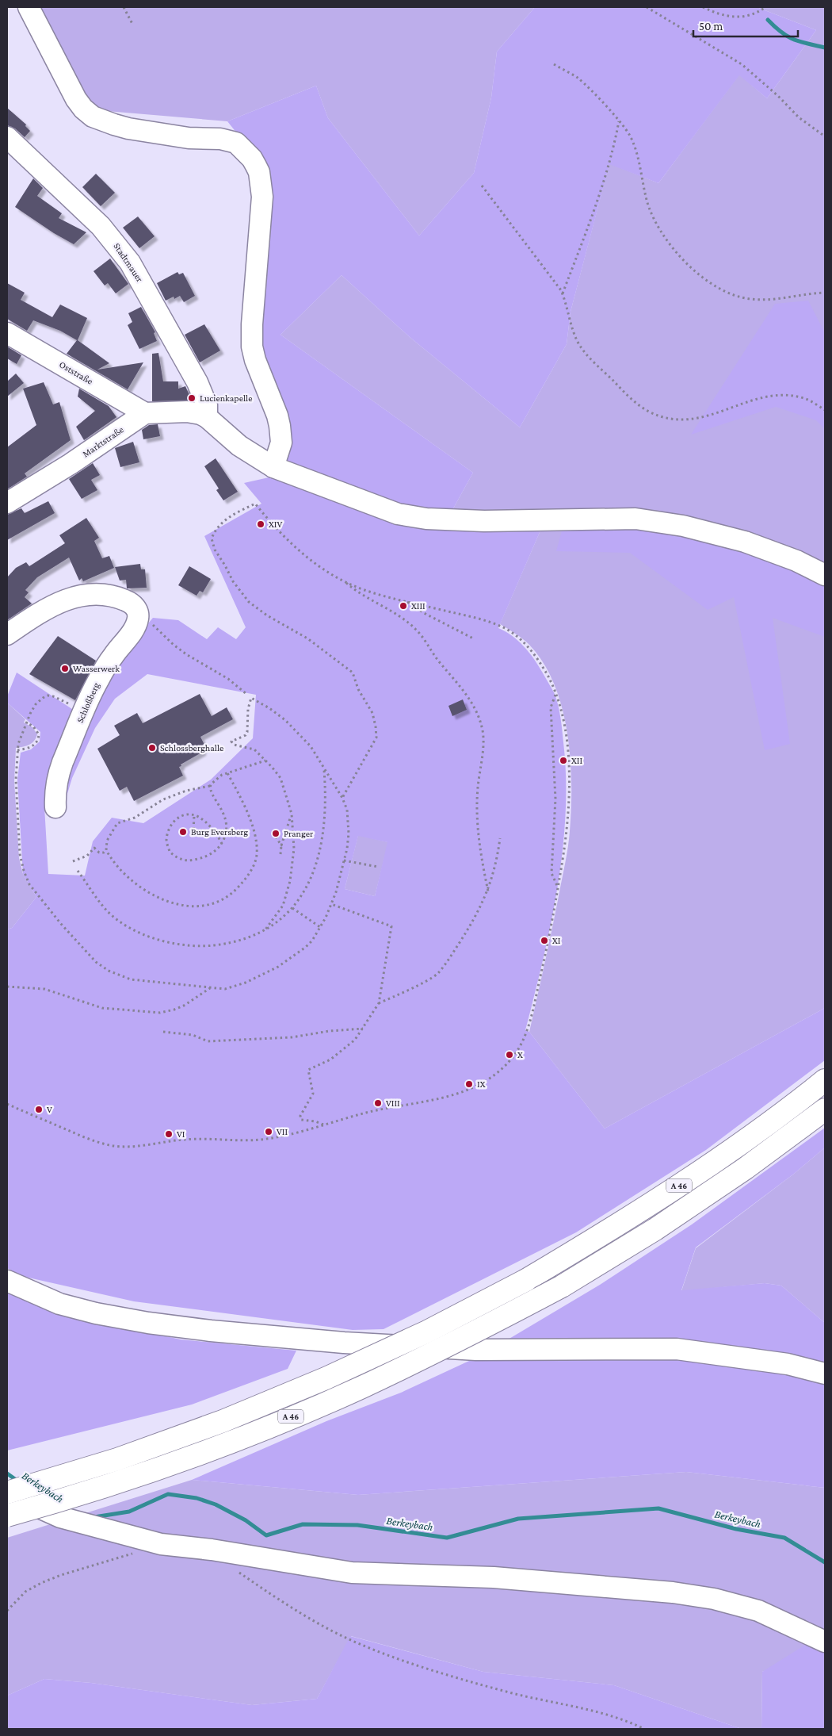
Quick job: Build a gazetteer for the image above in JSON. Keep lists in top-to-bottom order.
{
  "streets": {
    "highway": ["A 46"],
    "street": [
      "Stadtmauer",
      "Oststraße",
      "Marktstraße",
      "Schloßberg"
    ]
  },
  "crossings": [
    ["Oststraße", "Marktstraße"]
  ],
  "water": ["Berkeybach"],
  "places": [
    "Lucienkapelle",
    "XIV",
    "XIII",
    "Wasserwerk",
    "Schlossberghalle",
    "XII",
    "Burg Eversberg",
    "Pranger",
    "XI",
    "X",
    "IX",
    "VIII",
    "V",
    "VII",
    "VI"
  ],
  "scale_bar": "50 m"
}
